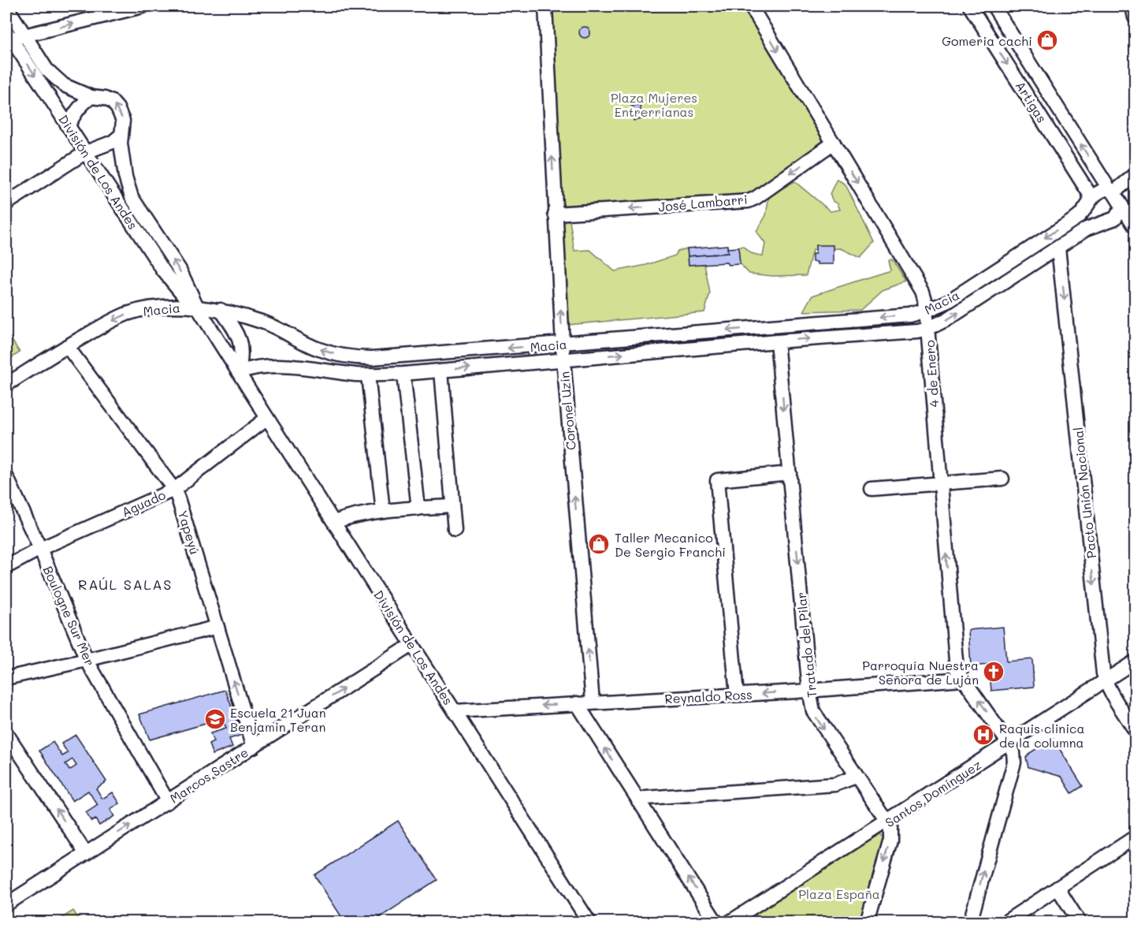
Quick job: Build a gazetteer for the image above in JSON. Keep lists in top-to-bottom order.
{
  "streets": {
    "street": [
      "Artigas",
      "División de Los Andes",
      "José Lambarri",
      "Macia",
      "4 de Enero",
      "Coronel Uzín",
      "Pacto Unión Nacional",
      "Aguado",
      "Yapeyú",
      "Boulogne Sur Mer",
      "Tratado del Pilar",
      "Reynaldo Ross",
      "Marcos Sastre",
      "Santos Domínguez"
    ]
  },
  "crossings": [
    ["Artigas", "Macia"],
    ["División de Los Andes", "Macia"],
    ["División de Los Andes", "Aguado"],
    ["División de Los Andes", "Reynaldo Ross"],
    ["División de Los Andes", "Marcos Sastre"],
    ["José Lambarri", "4 de Enero"],
    ["José Lambarri", "Coronel Uzín"],
    ["Macia", "4 de Enero"],
    ["Macia", "Coronel Uzín"],
    ["Macia", "Pacto Unión Nacional"],
    ["Macia", "Yapeyú"],
    ["Macia", "Tratado del Pilar"],
    ["4 de Enero", "Reynaldo Ross"],
    ["4 de Enero", "Santos Domínguez"],
    ["Coronel Uzín", "Reynaldo Ross"],
    ["Pacto Unión Nacional", "Santos Domínguez"],
    ["Aguado", "Yapeyú"],
    ["Aguado", "Boulogne Sur Mer"],
    ["Yapeyú", "Marcos Sastre"],
    ["Boulogne Sur Mer", "Marcos Sastre"],
    ["Tratado del Pilar", "Reynaldo Ross"],
    ["Tratado del Pilar", "Santos Domínguez"]
  ],
  "one_way": [
    "José Lambarri",
    "Coronel Uzín",
    "Pacto Unión Nacional",
    "Tratado del Pilar",
    "Marcos Sastre"
  ],
  "districts": ["RAÚL SALAS"],
  "parks": ["Plaza Mujeres Entrerrianas", "Plaza España"],
  "places": {
    "shop": ["Gomeria cachi", "Taller Mecanico De Sergio Franchi"],
    "church": ["Parroquía Nuestra Señora de Luján"],
    "school or university": ["Escuela 21 Juan Benjamin Teran"],
    "hospital": ["Raquis clinica de la columna"]
  }
}
